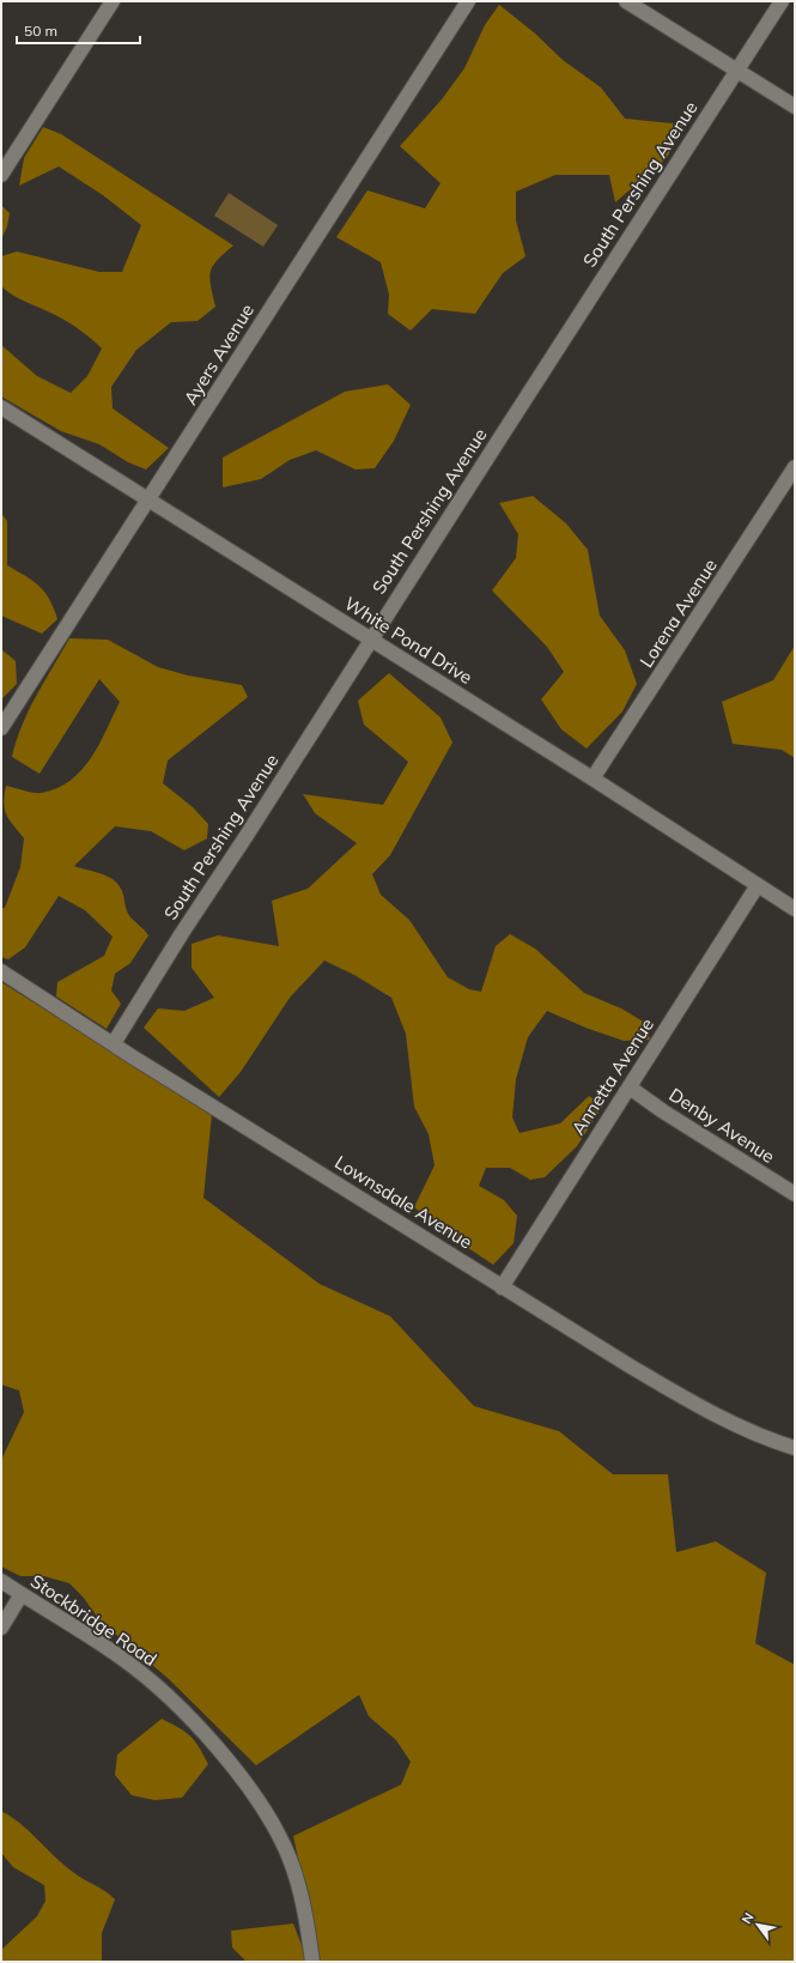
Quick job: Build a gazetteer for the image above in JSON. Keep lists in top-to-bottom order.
{
  "streets": {
    "street": [
      "South Pershing Avenue",
      "Ayers Avenue",
      "Lorena Avenue",
      "White Pond Drive",
      "Annetta Avenue",
      "Denby Avenue",
      "Lownsdale Avenue",
      "Stockbridge Road"
    ]
  },
  "crossings": [
    ["South Pershing Avenue", "White Pond Drive"],
    ["South Pershing Avenue", "Lownsdale Avenue"],
    ["Ayers Avenue", "White Pond Drive"],
    ["Lorena Avenue", "White Pond Drive"],
    ["White Pond Drive", "Annetta Avenue"],
    ["Annetta Avenue", "Denby Avenue"],
    ["Annetta Avenue", "Lownsdale Avenue"]
  ],
  "scale_bar": "50 m",
  "north": "top left"
}
